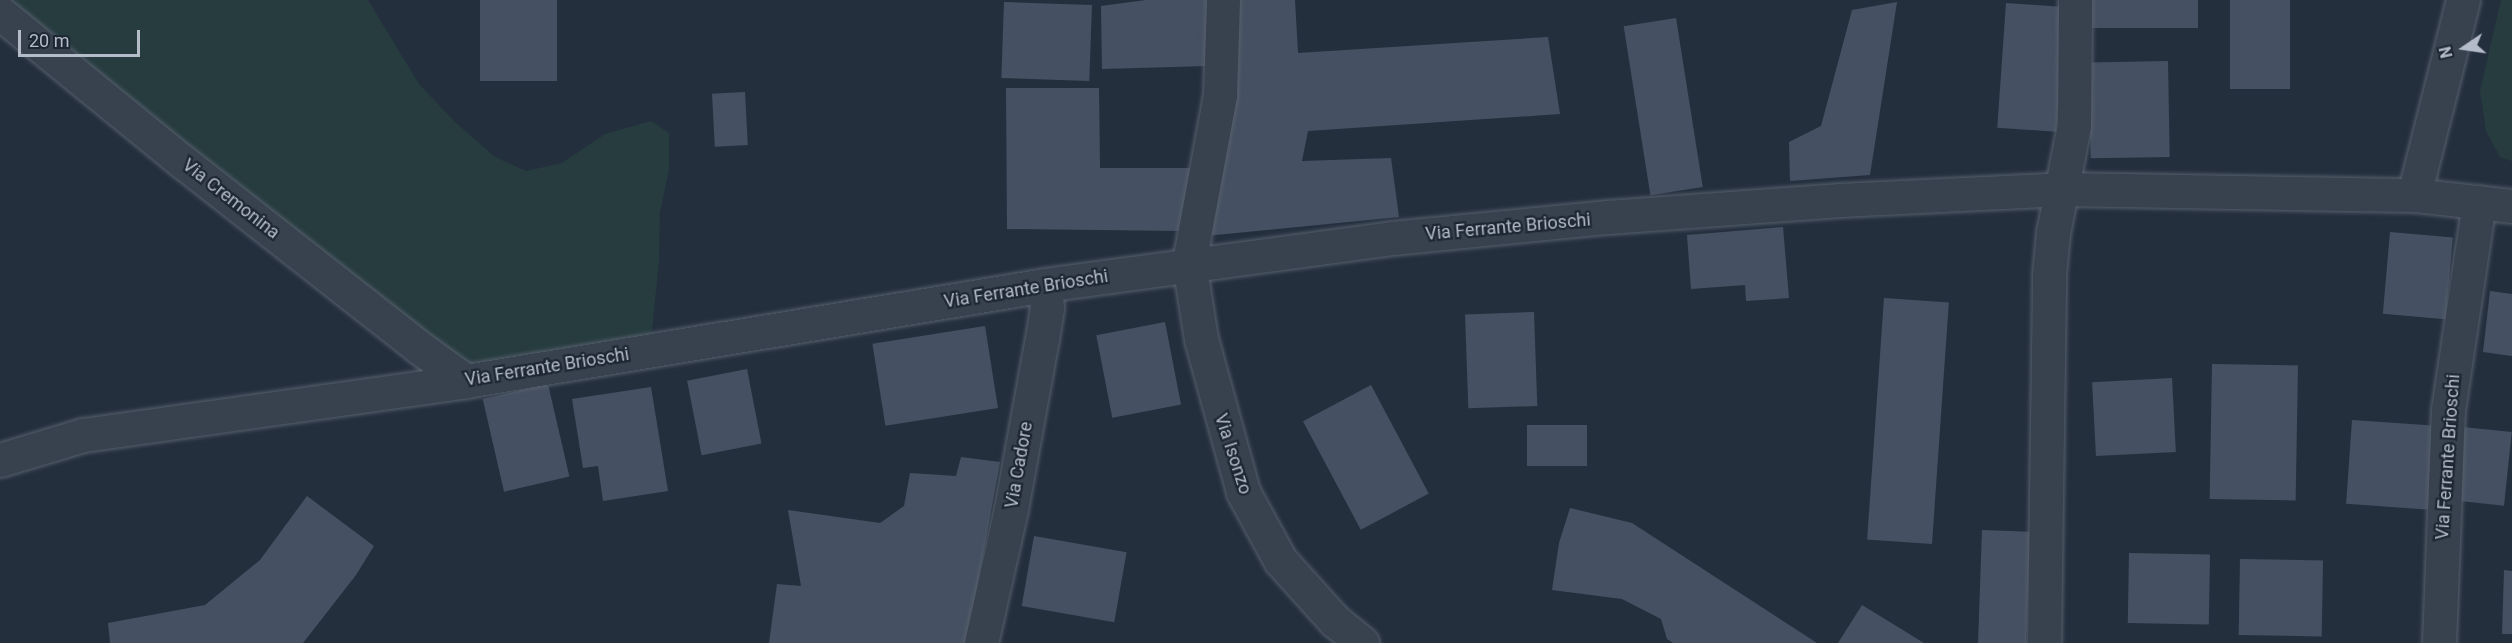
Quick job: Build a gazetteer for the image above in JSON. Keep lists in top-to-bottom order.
{
  "streets": {
    "street": [
      "Via Cremonina",
      "Via Ferrante Brioschi",
      "Via Isonzo",
      "Via Cadore"
    ]
  },
  "crossings": [
    ["Via Cremonina", "Via Ferrante Brioschi"],
    ["Via Ferrante Brioschi", "Via Isonzo"],
    ["Via Ferrante Brioschi", "Via Cadore"]
  ],
  "scale_bar": "20 m",
  "north": "left"
}
